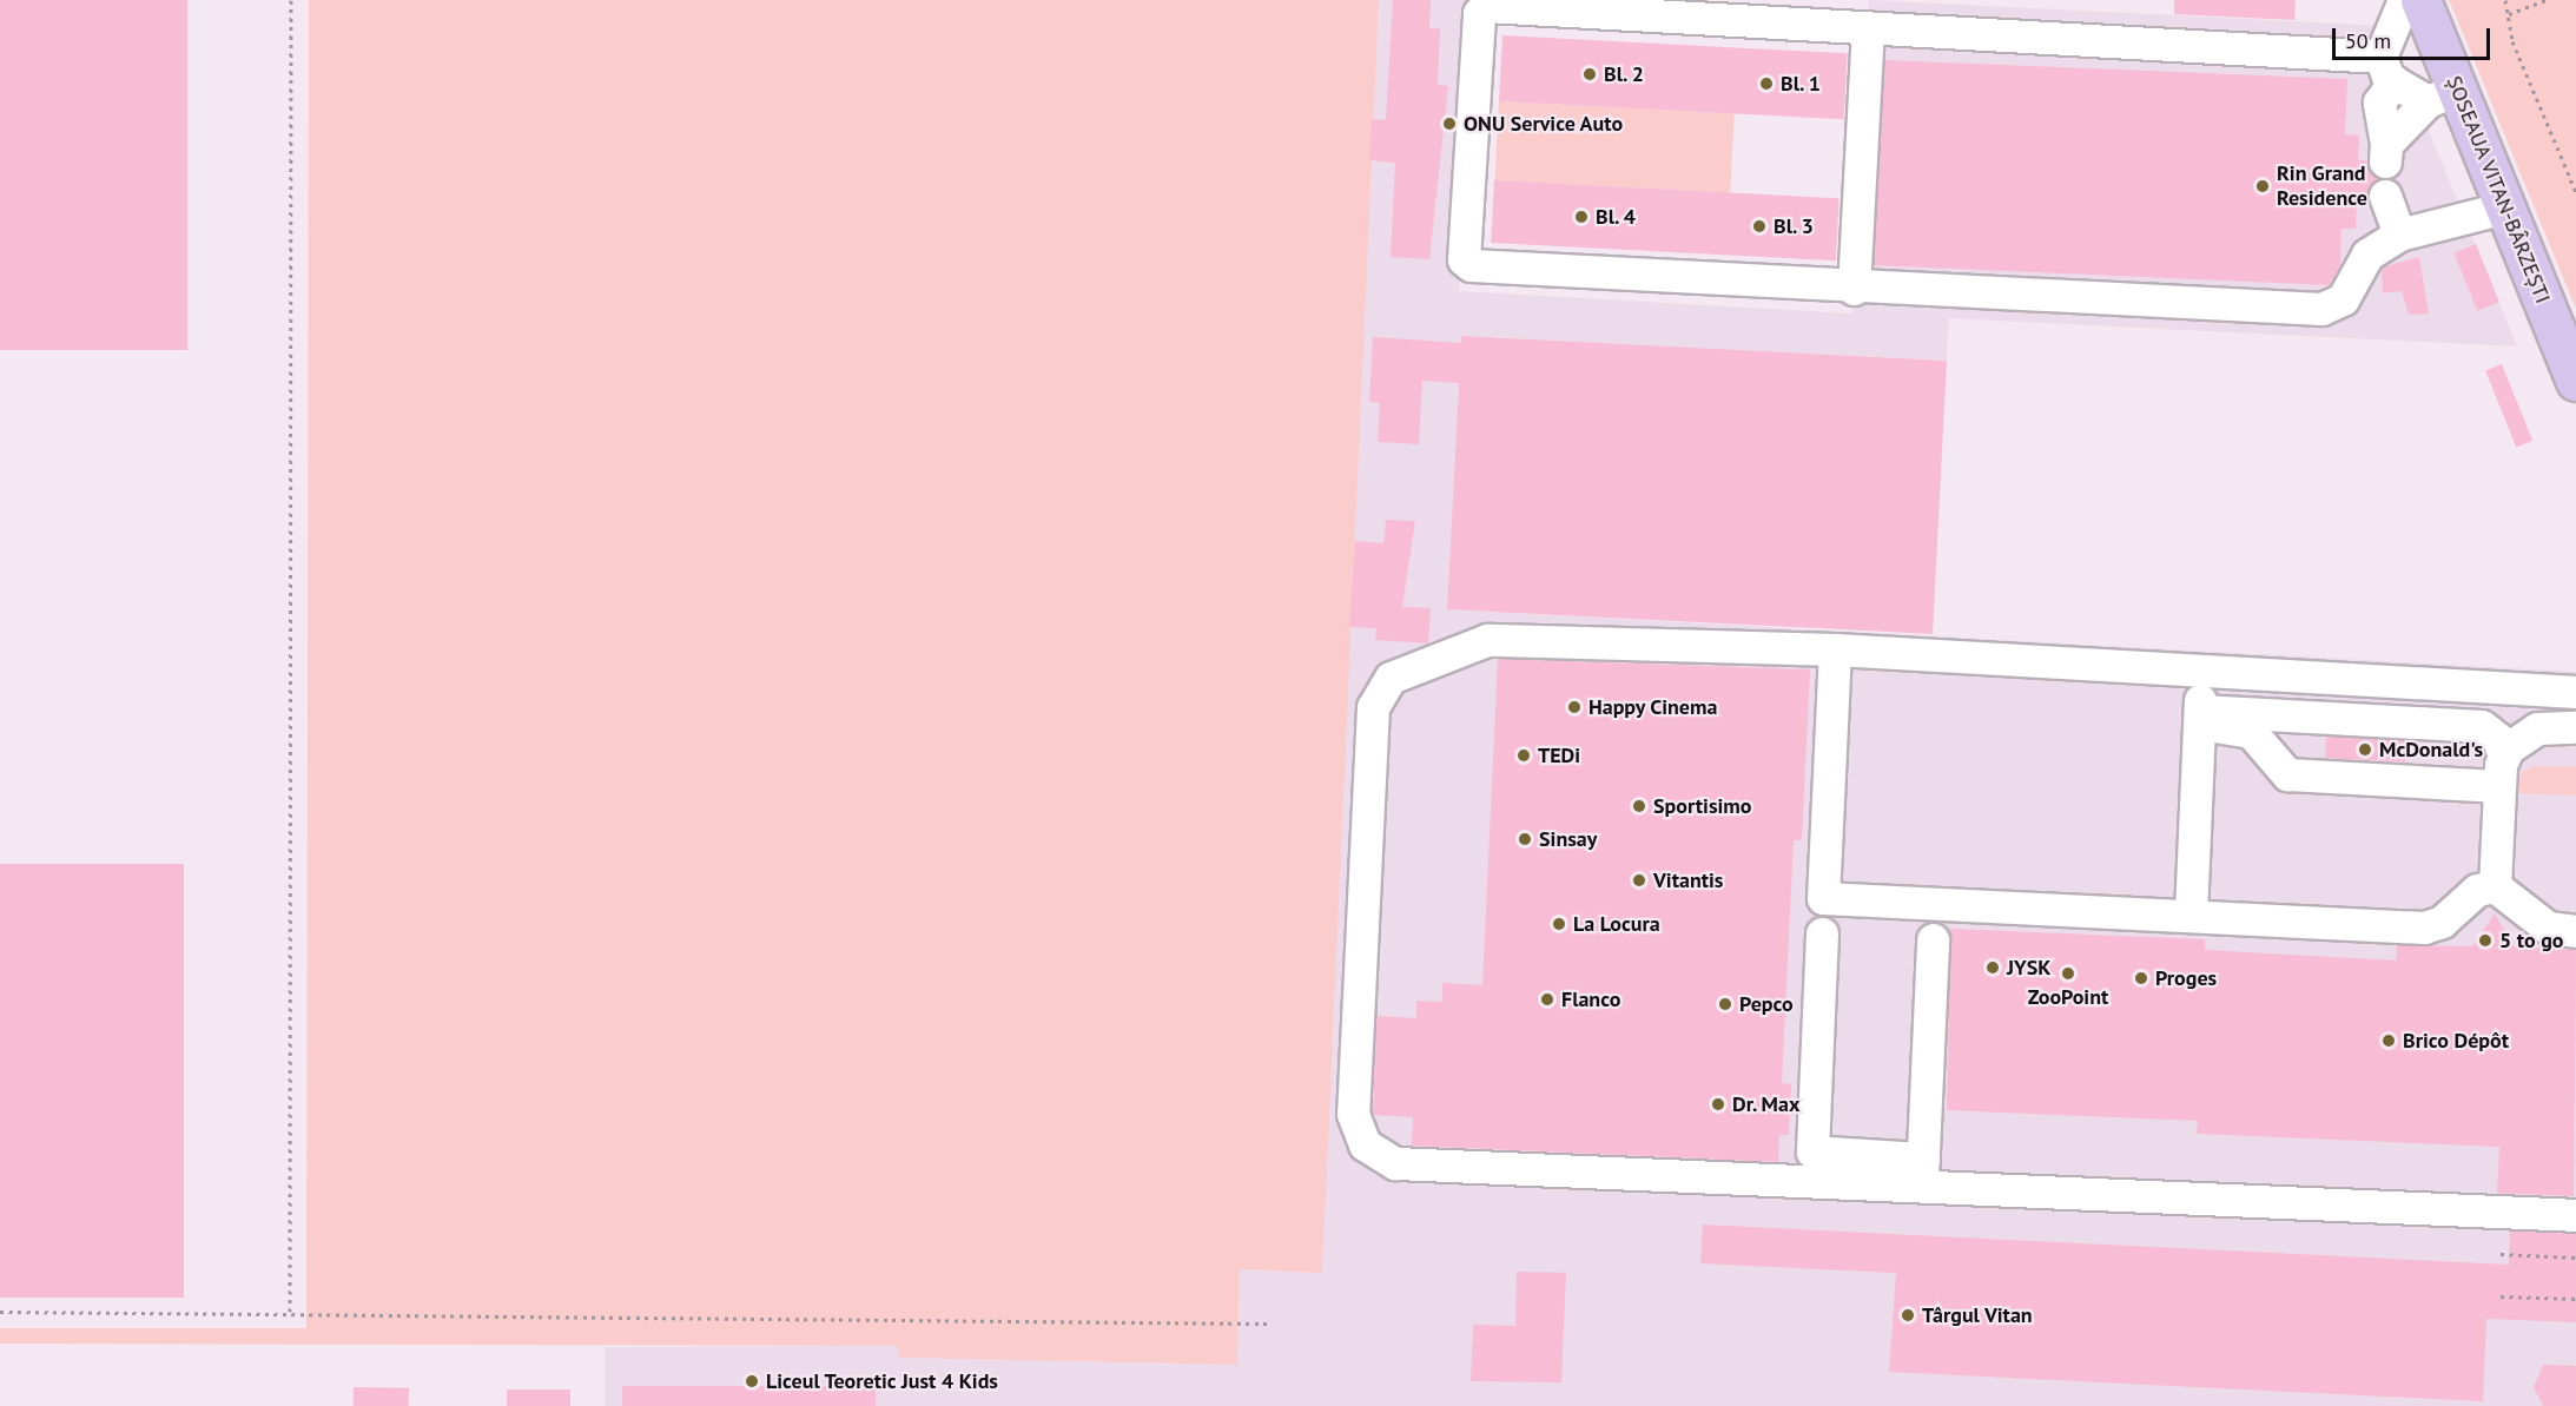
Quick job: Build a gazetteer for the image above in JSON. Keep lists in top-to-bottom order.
{
  "streets": {
    "main road": ["ȘOSEAUA VITAN-BÂRZEȘTI"]
  },
  "places": [
    "Bl. 2",
    "Bl. 1",
    "ONU Service Auto",
    "Rin Grand Residence",
    "Bl. 4",
    "Bl. 3",
    "Happy Cinema",
    "McDonald's",
    "TEDi",
    "Sportisimo",
    "Sinsay",
    "Vitantis",
    "La Locura",
    "5 to go",
    "JYSK",
    "ZooPoint",
    "Proges",
    "Flanco",
    "Pepco",
    "Brico Dépôt",
    "Dr. Max",
    "Târgul Vitan",
    "Liceul Teoretic Just 4 Kids"
  ],
  "scale_bar": "50 m"
}
